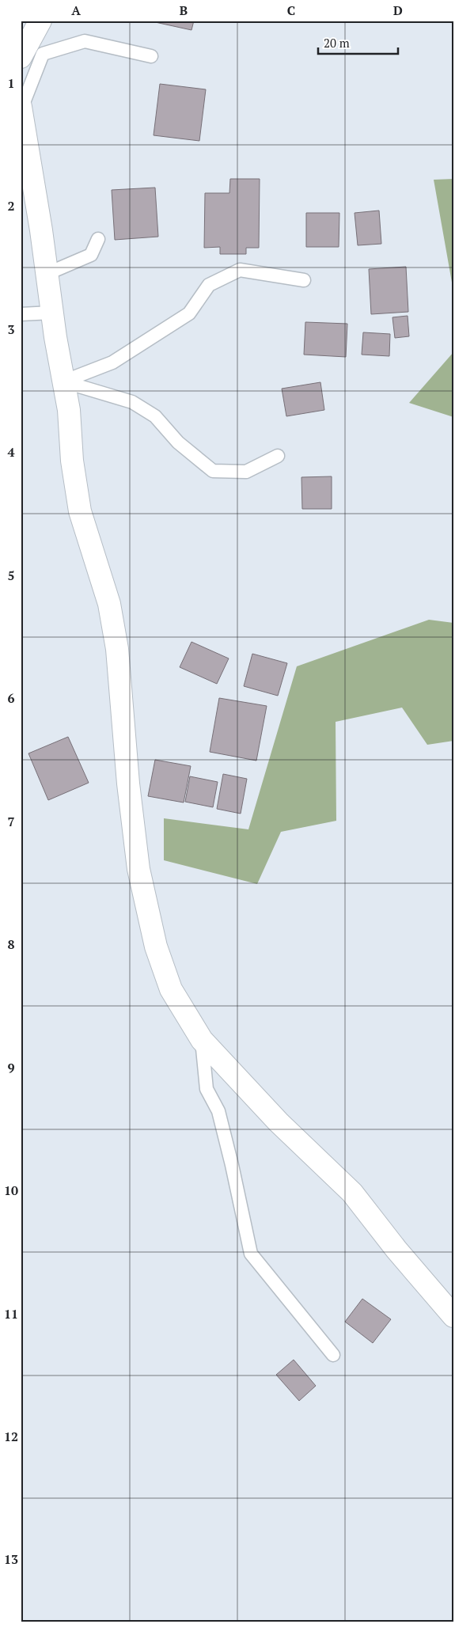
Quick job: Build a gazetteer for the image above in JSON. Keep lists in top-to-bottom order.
{
  "scale_bar": "20 m",
  "grid": {
    "columns": [
      "A",
      "B",
      "C",
      "D"
    ],
    "rows": [
      "1",
      "2",
      "3",
      "4",
      "5",
      "6",
      "7",
      "8",
      "9",
      "10",
      "11",
      "12",
      "13"
    ]
  }
}
